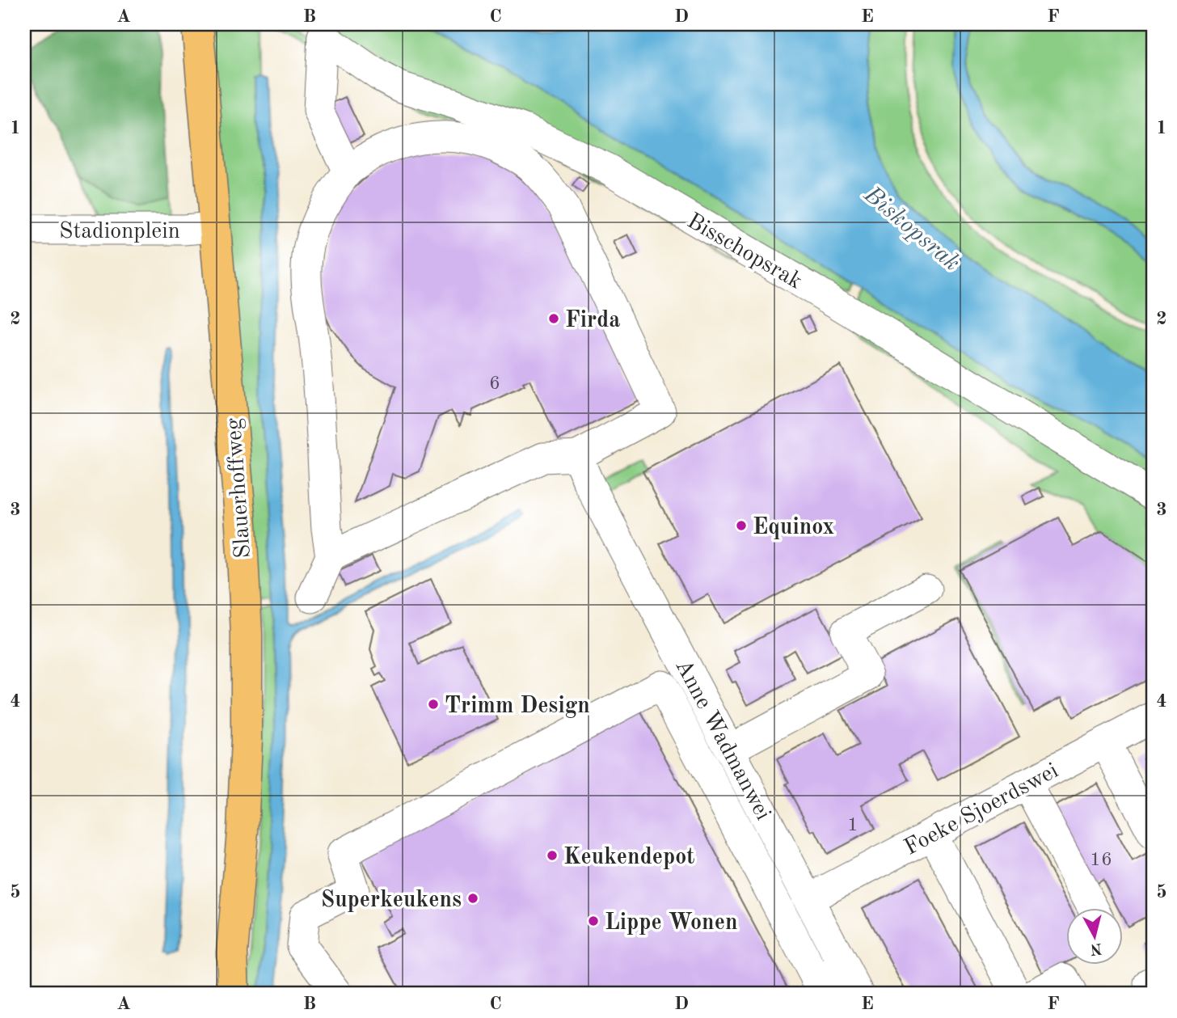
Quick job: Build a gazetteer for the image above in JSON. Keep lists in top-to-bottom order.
{
  "streets": {
    "main road": ["Slauerhoffweg"],
    "street": [
      "Stadionplein",
      "Bisschopsrak",
      "Anne Wadmanwei",
      "Foeke Sjoerdswei"
    ]
  },
  "crossings": [
    ["Stadionplein", "Slauerhoffweg"],
    ["Anne Wadmanwei", "Foeke Sjoerdswei"]
  ],
  "water": ["Biskopsrak"],
  "places": [
    "Firda",
    "Equinox",
    "Trimm Design",
    "Keukendepot",
    "Superkeukens",
    "Lippe Wonen"
  ],
  "house_numbers": ["6", "1", "16"],
  "north": "bottom",
  "grid": {
    "columns": [
      "A",
      "B",
      "C",
      "D",
      "E",
      "F"
    ],
    "rows": [
      "1",
      "2",
      "3",
      "4",
      "5"
    ]
  }
}
